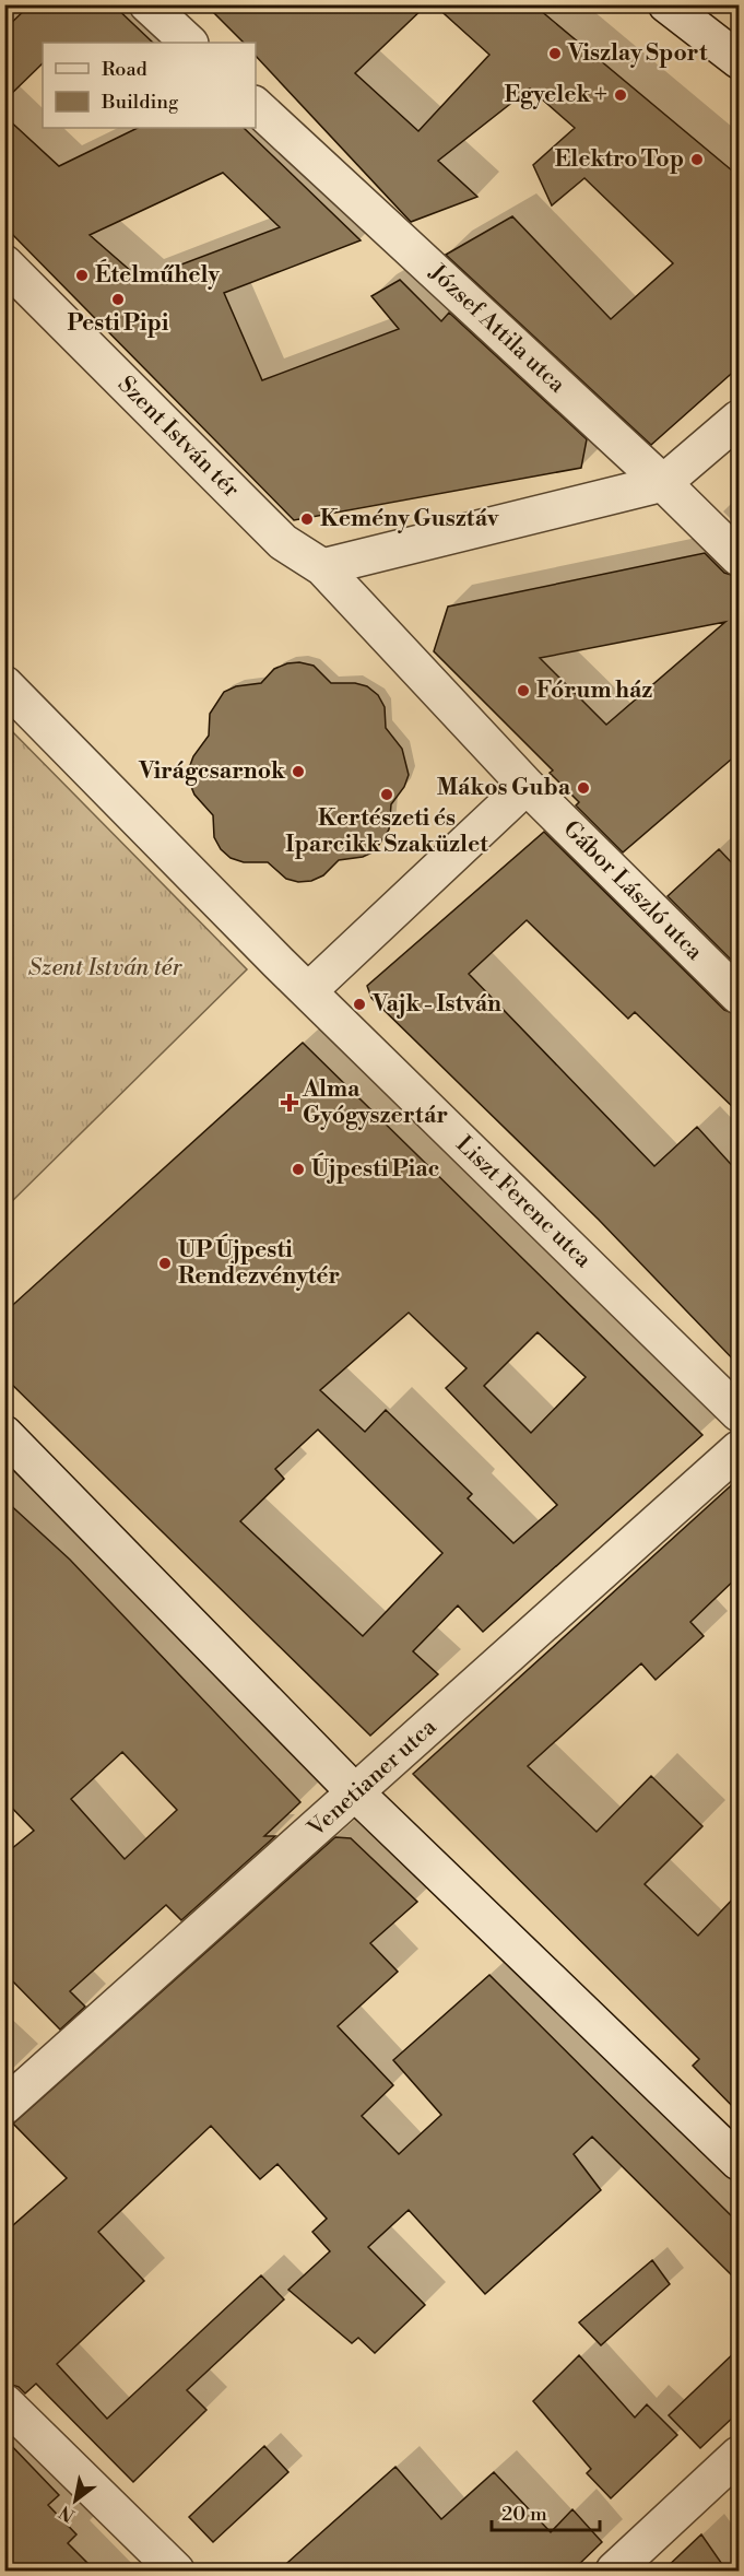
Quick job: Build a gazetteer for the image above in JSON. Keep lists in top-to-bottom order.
{
  "streets": {
    "street": [
      "József Attila utca",
      "Szent István tér",
      "Gábor László utca",
      "Liszt Ferenc utca",
      "Venetianer utca"
    ]
  },
  "crossings": [
    ["Szent István tér", "Gábor László utca"]
  ],
  "parks": ["Szent István tér"],
  "places": {
    "other": [
      "Viszlay Sport",
      "Egyelek +",
      "Elektro Top",
      "Ételműhely",
      "Pesti Pipi",
      "Kemény Gusztáv",
      "Fórum ház",
      "Virágcsarnok",
      "Mákos Guba",
      "Kertészeti és Iparcikk Szaküzlet",
      "Vajk - István",
      "Újpesti Piac",
      "UP Újpesti Rendezvénytér"
    ],
    "health": ["Alma Gyógyszertár"]
  },
  "legend": ["Road", "Building"],
  "scale_bar": "20 m",
  "north": "bottom left"
}
